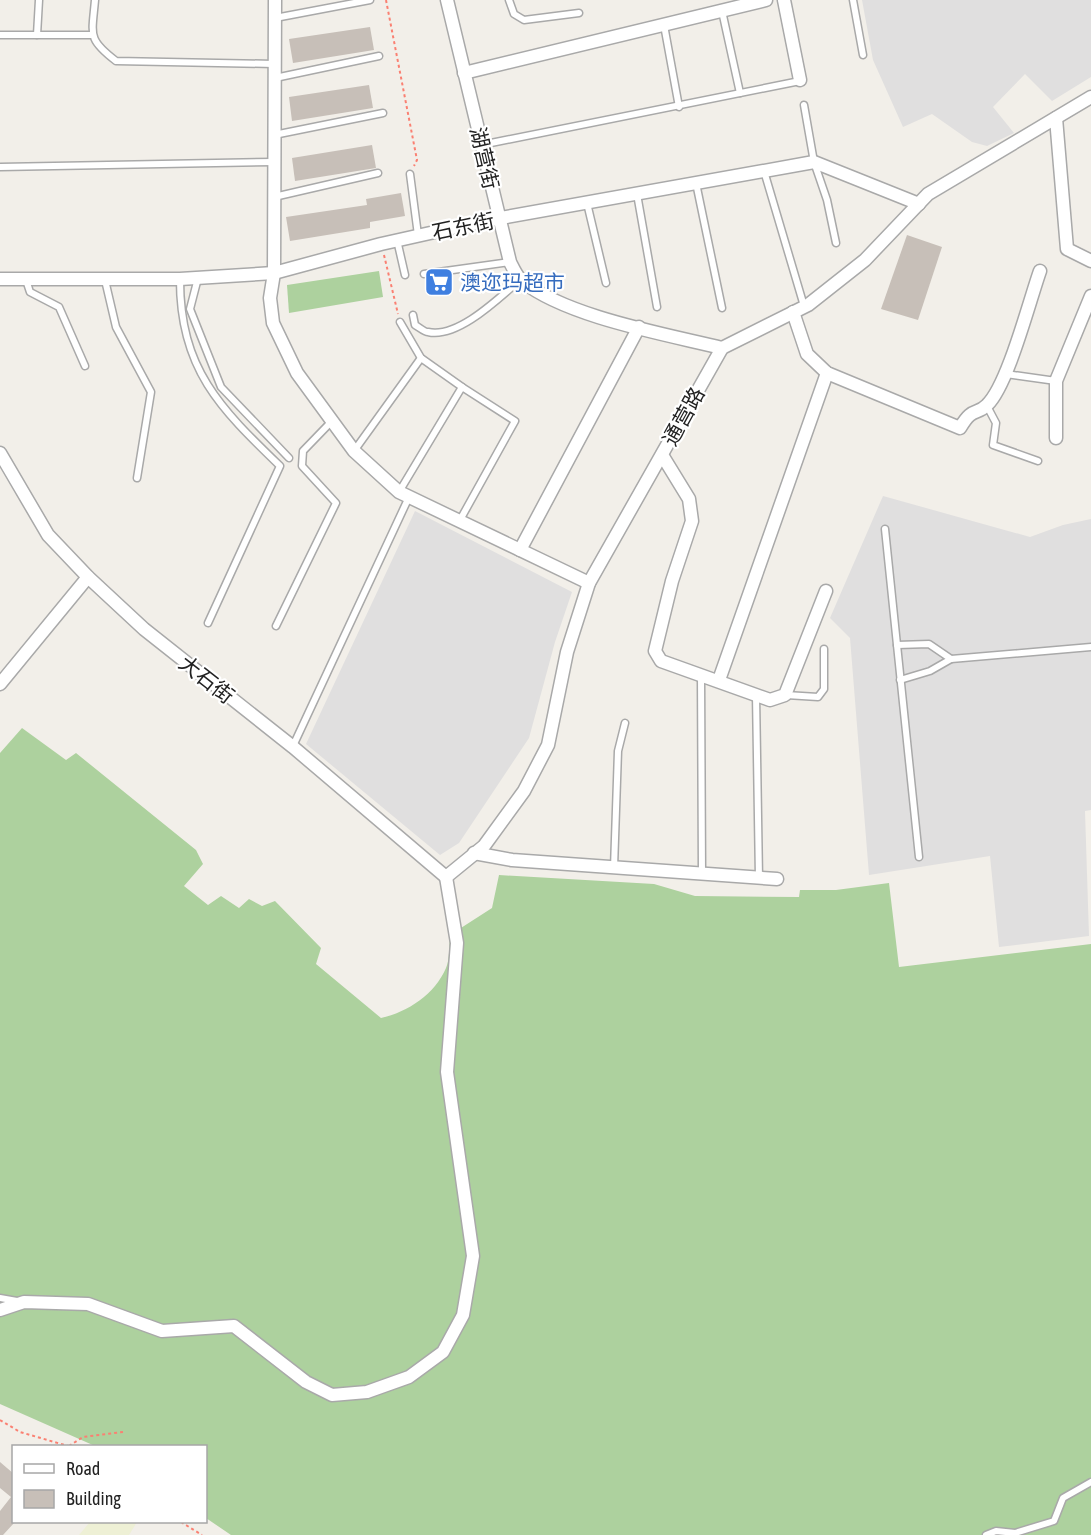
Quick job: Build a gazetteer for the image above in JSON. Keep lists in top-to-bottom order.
{
  "streets": {
    "street": [
      "湖营街",
      "石东街",
      "通营路",
      "大石街"
    ]
  },
  "crossings": [
    ["湖营街", "石东街"],
    ["通营路", "大石街"]
  ],
  "places": {
    "supermarket": ["澳迩玛超市"]
  },
  "legend": ["Road", "Building"]
}
